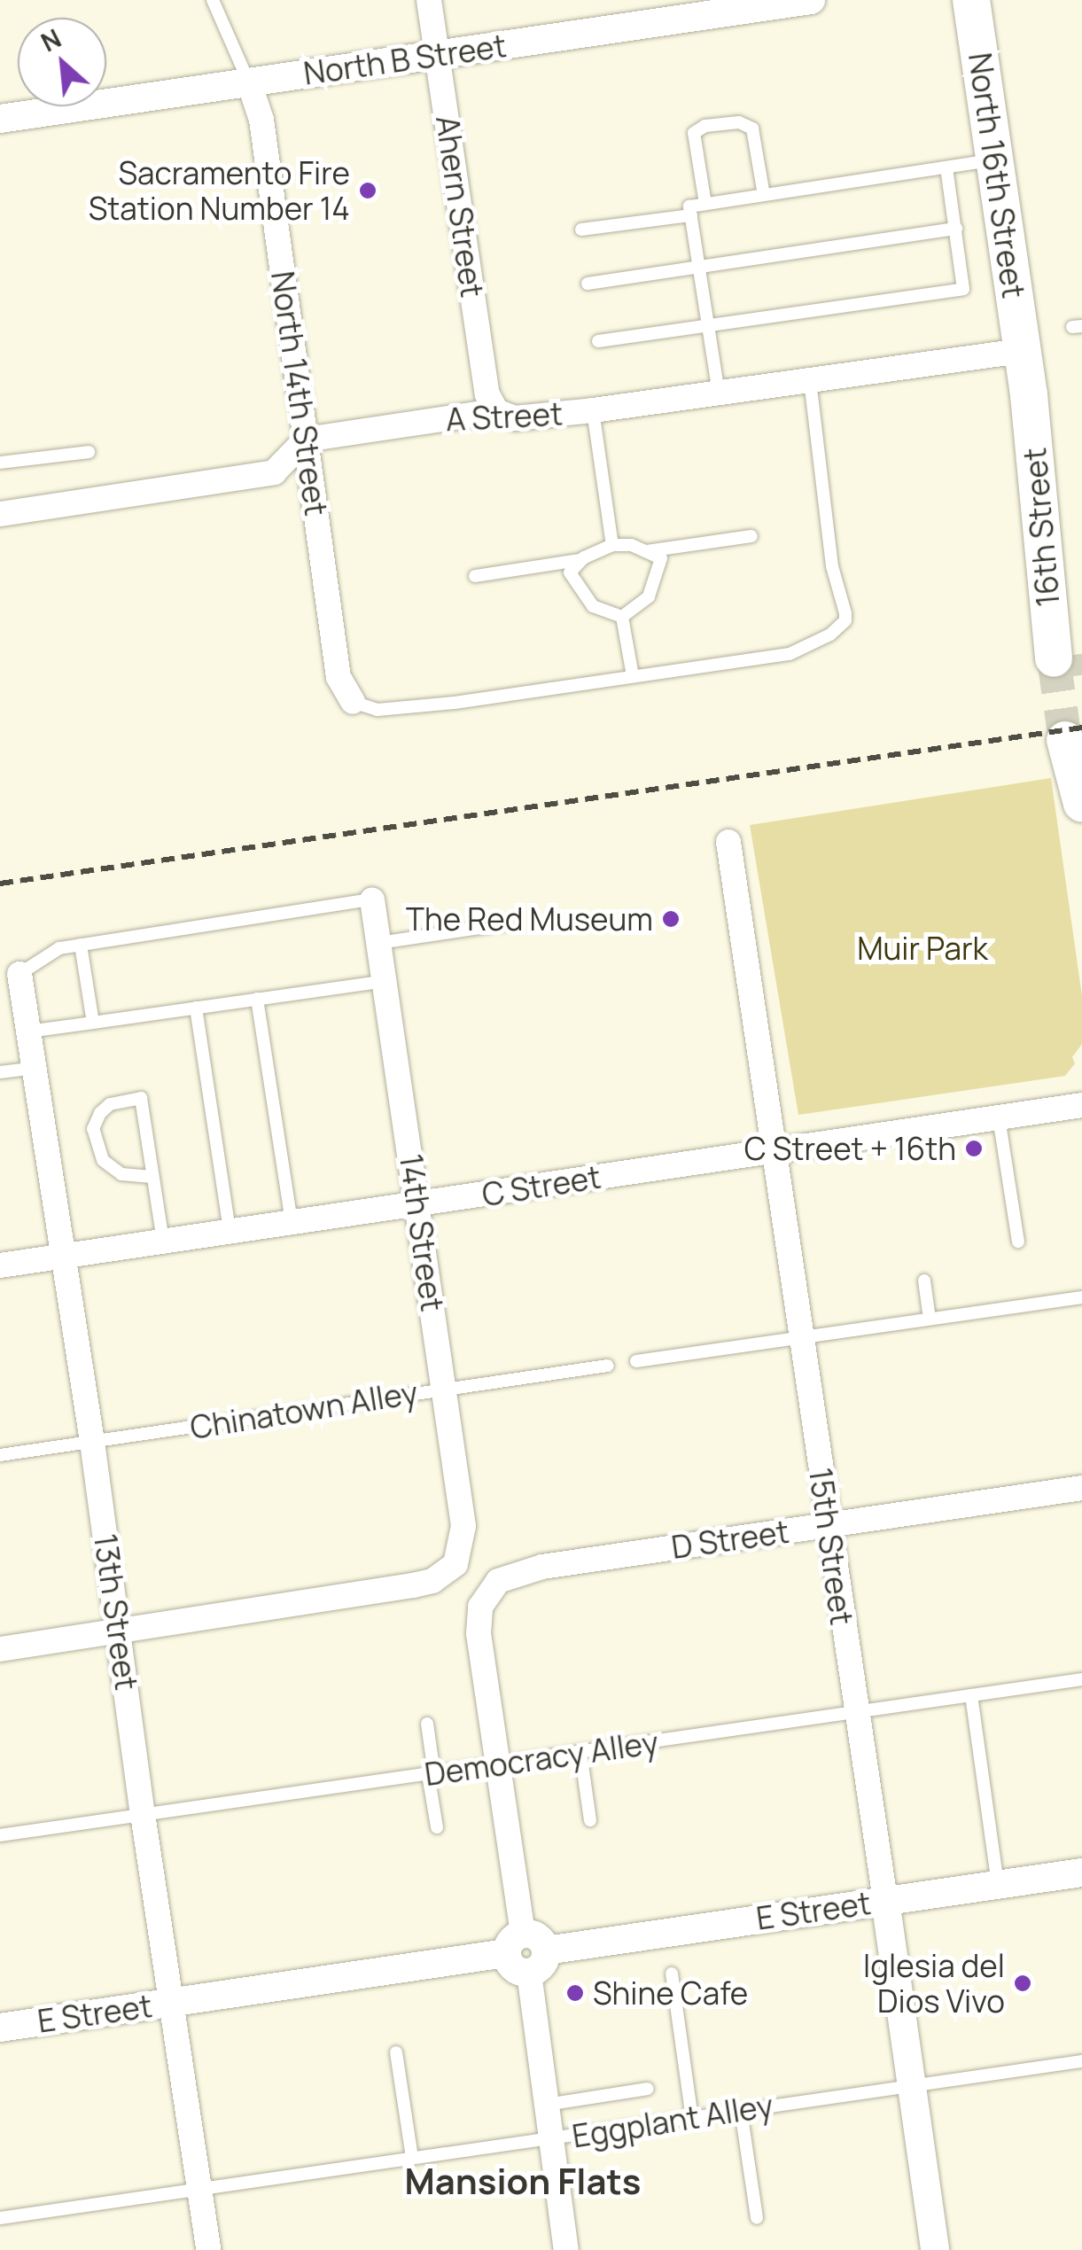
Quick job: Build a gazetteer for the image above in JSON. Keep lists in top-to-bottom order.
{
  "streets": {
    "main road": ["North 16th Street", "16th Street"],
    "street": [
      "North B Street",
      "Ahern Street",
      "North 14th Street",
      "A Street",
      "C Street",
      "14th Street",
      "D Street",
      "15th Street",
      "13th Street",
      "E Street"
    ],
    "lane": ["Chinatown Alley", "Democracy Alley", "Eggplant Alley"]
  },
  "crossings": [
    ["North B Street", "Ahern Street"],
    ["North B Street", "North 14th Street"],
    ["North 16th Street", "A Street"],
    ["North 16th Street", "16th Street"],
    ["Ahern Street", "A Street"],
    ["North 14th Street", "A Street"],
    ["A Street", "16th Street"],
    ["C Street", "14th Street"],
    ["C Street", "15th Street"],
    ["C Street", "13th Street"],
    ["14th Street", "Chinatown Alley"],
    ["14th Street", "13th Street"],
    ["Chinatown Alley", "13th Street"],
    ["D Street", "15th Street"],
    ["D Street", "Democracy Alley"],
    ["15th Street", "Democracy Alley"],
    ["15th Street", "E Street"],
    ["15th Street", "Eggplant Alley"],
    ["13th Street", "Democracy Alley"],
    ["13th Street", "E Street"],
    ["13th Street", "Eggplant Alley"]
  ],
  "districts": ["Mansion Flats"],
  "parks": ["Muir Park"],
  "places": [
    "Sacramento Fire Station Number 14",
    "The Red Museum",
    "C Street + 16th",
    "Iglesia del Dios Vivo",
    "Shine Cafe"
  ],
  "north": "top left"
}
